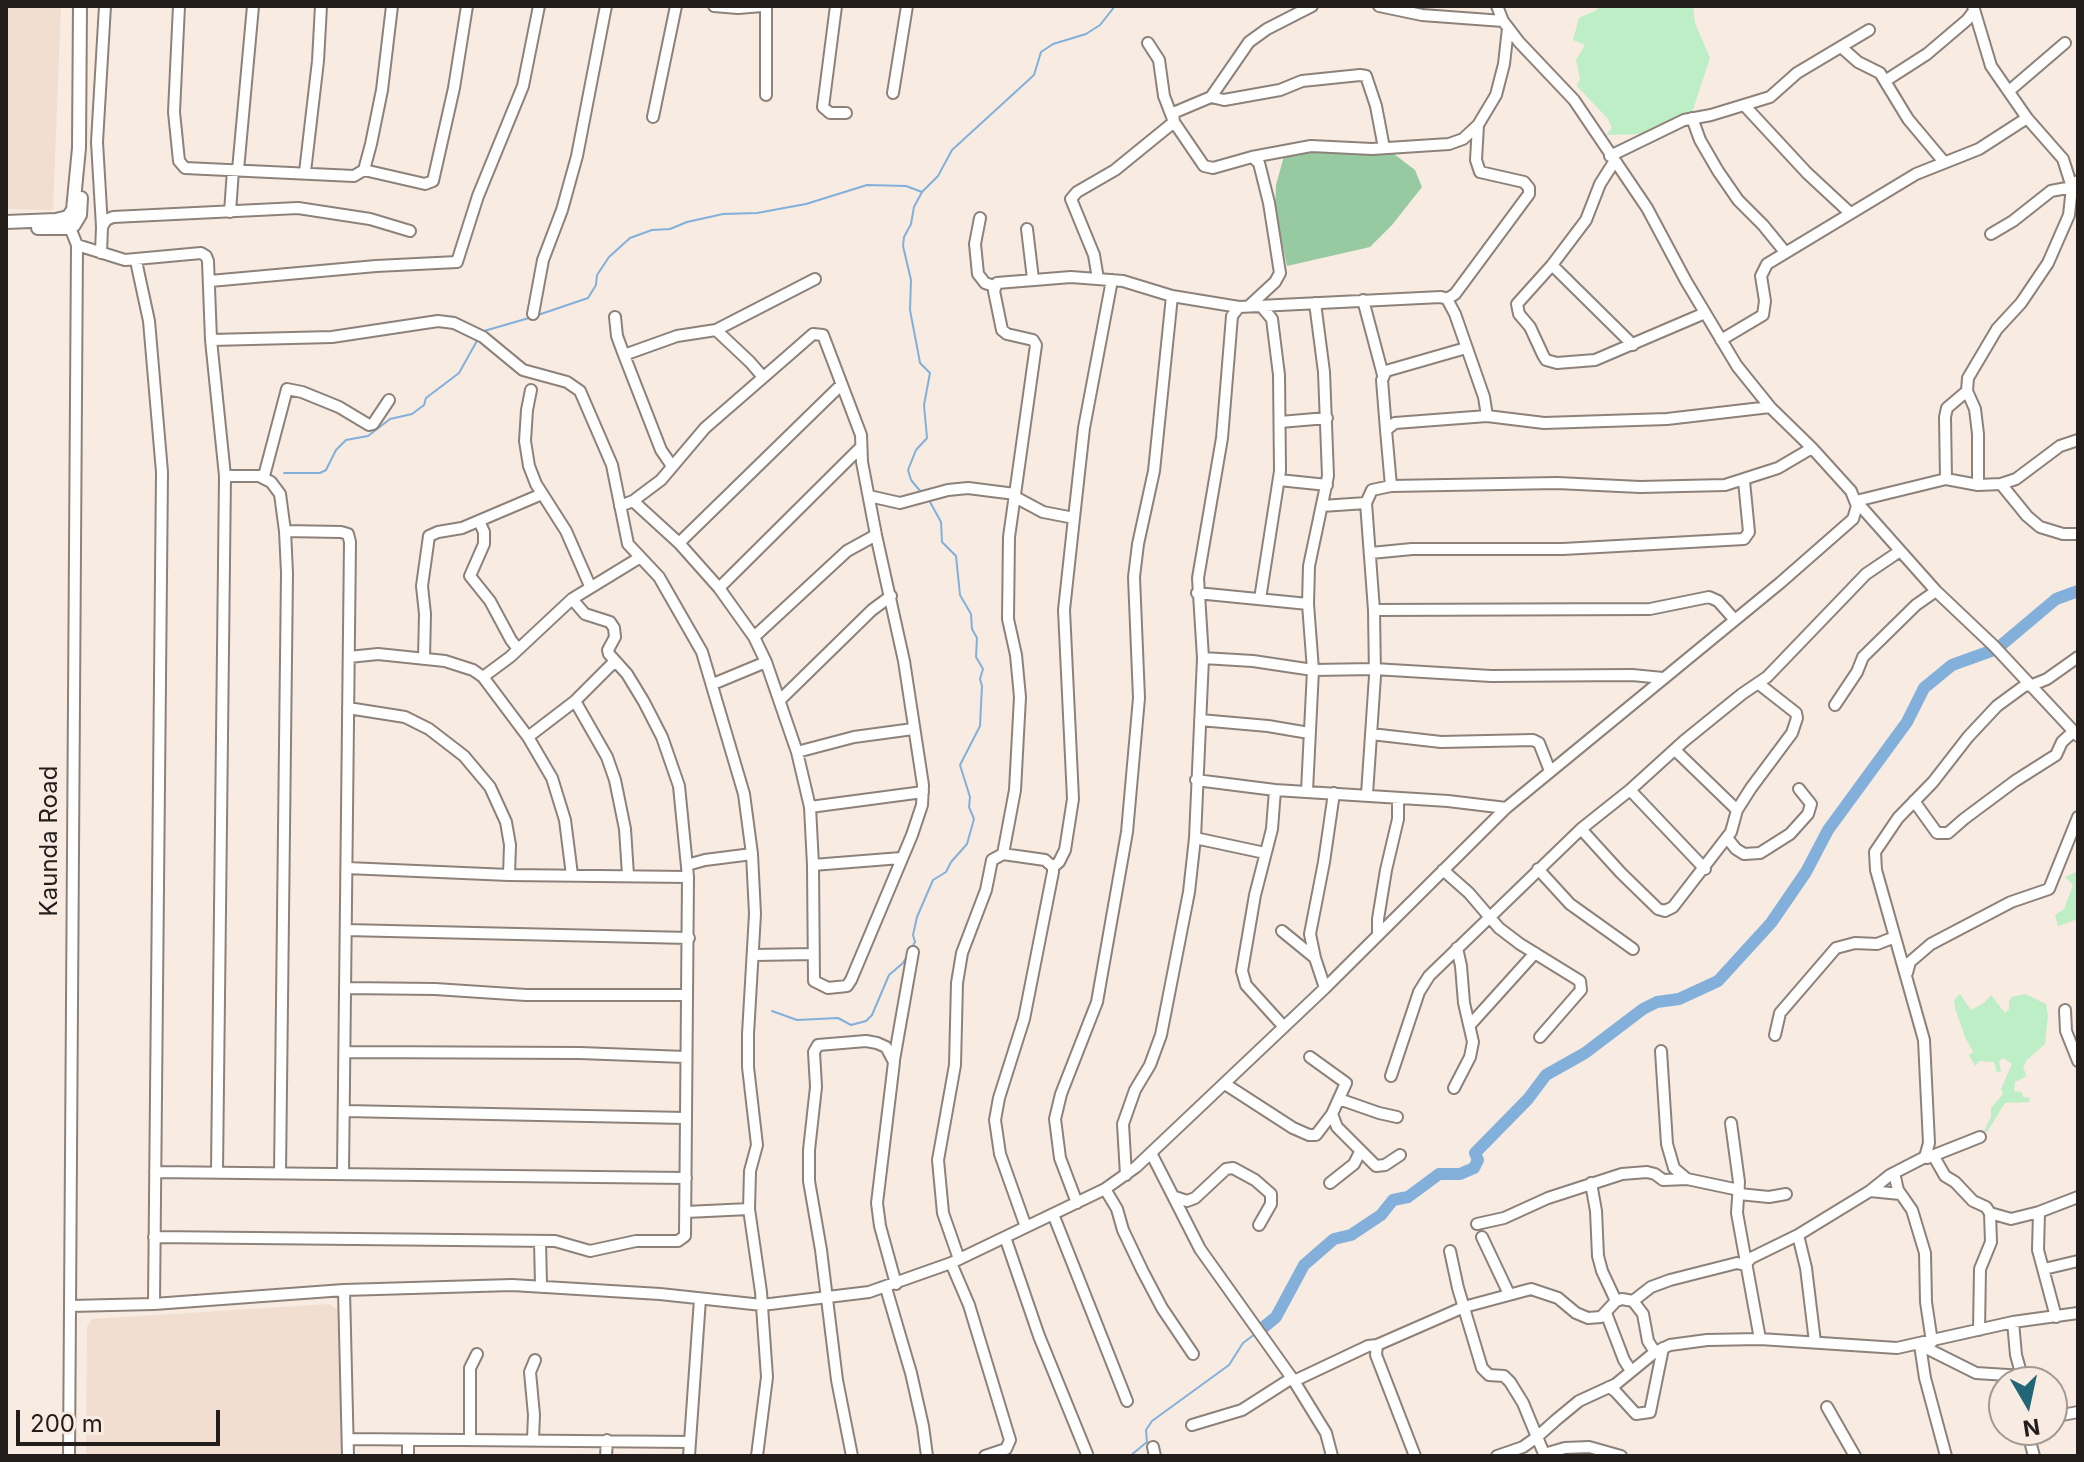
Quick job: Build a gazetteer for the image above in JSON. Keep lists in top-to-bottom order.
{
  "streets": {
    "street": ["Kaunda Road"]
  },
  "scale_bar": "200 m",
  "north": "bottom"
}
